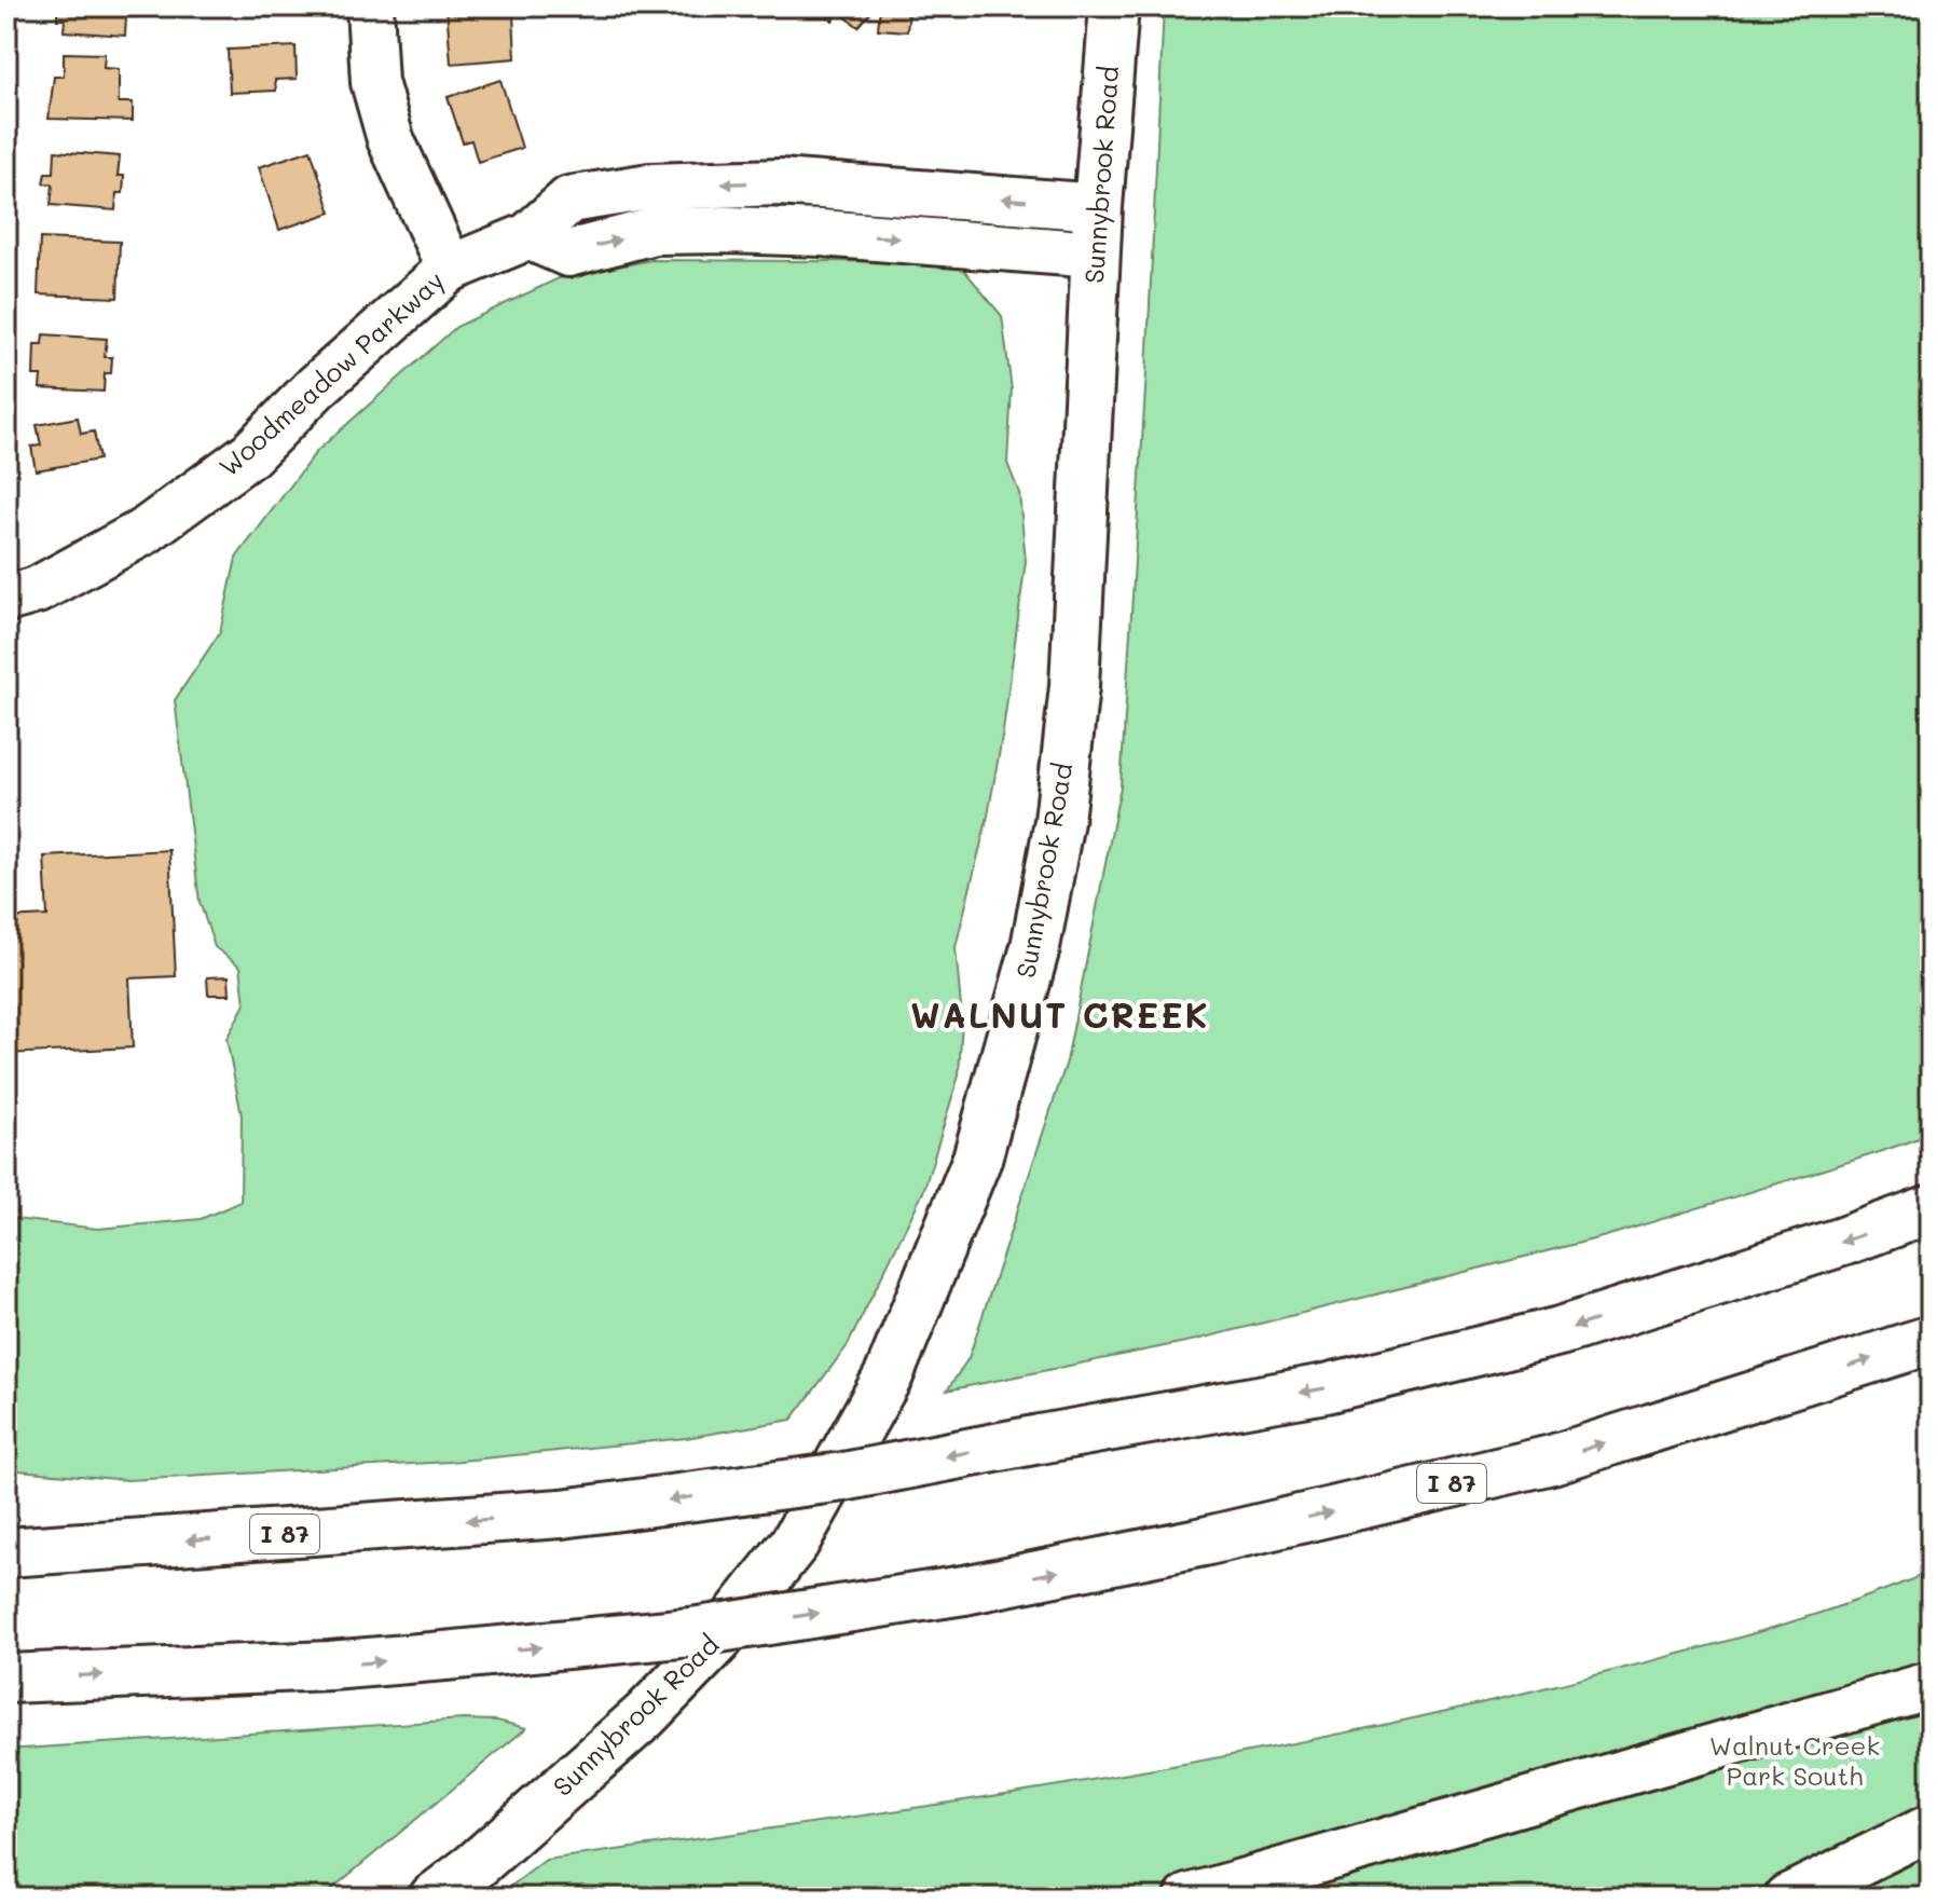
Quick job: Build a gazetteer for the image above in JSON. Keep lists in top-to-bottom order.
{
  "streets": {
    "main road": ["Sunnybrook Road", "I 87"],
    "street": ["Woodmeadow Parkway"]
  },
  "crossings": [
    ["Sunnybrook Road", "Woodmeadow Parkway"]
  ],
  "districts": ["WALNUT CREEK"],
  "parks": ["Walnut Creek Park South"]
}
